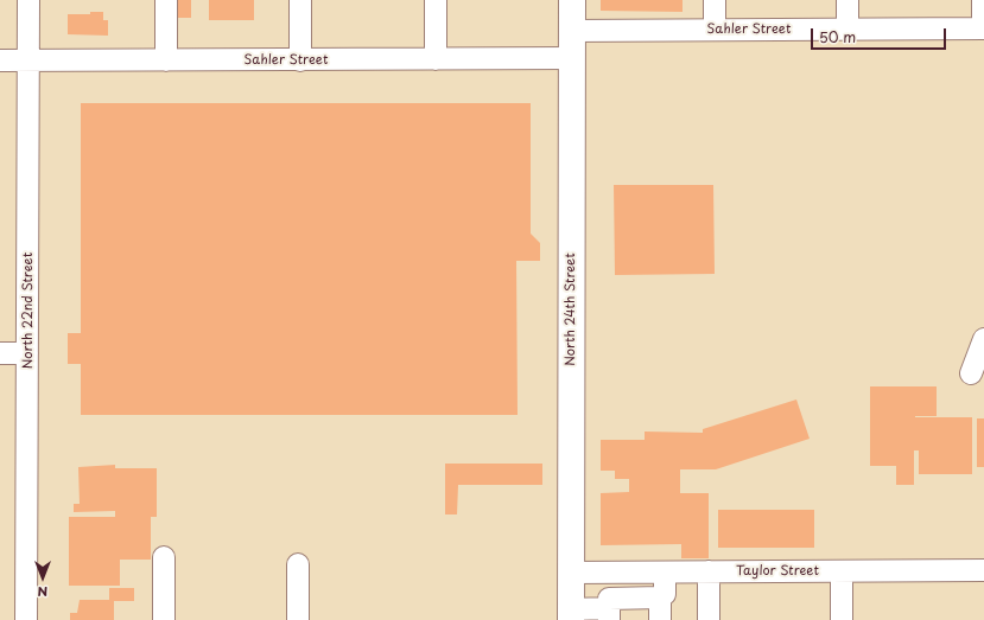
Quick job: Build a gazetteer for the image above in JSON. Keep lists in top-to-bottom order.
{
  "streets": {
    "main road": ["North 24th Street"],
    "street": ["Sahler Street", "North 22nd Street", "Taylor Street"]
  },
  "crossings": [
    ["Sahler Street", "North 24th Street"],
    ["Sahler Street", "North 22nd Street"],
    ["North 24th Street", "Taylor Street"]
  ],
  "scale_bar": "50 m",
  "north": "bottom"
}
